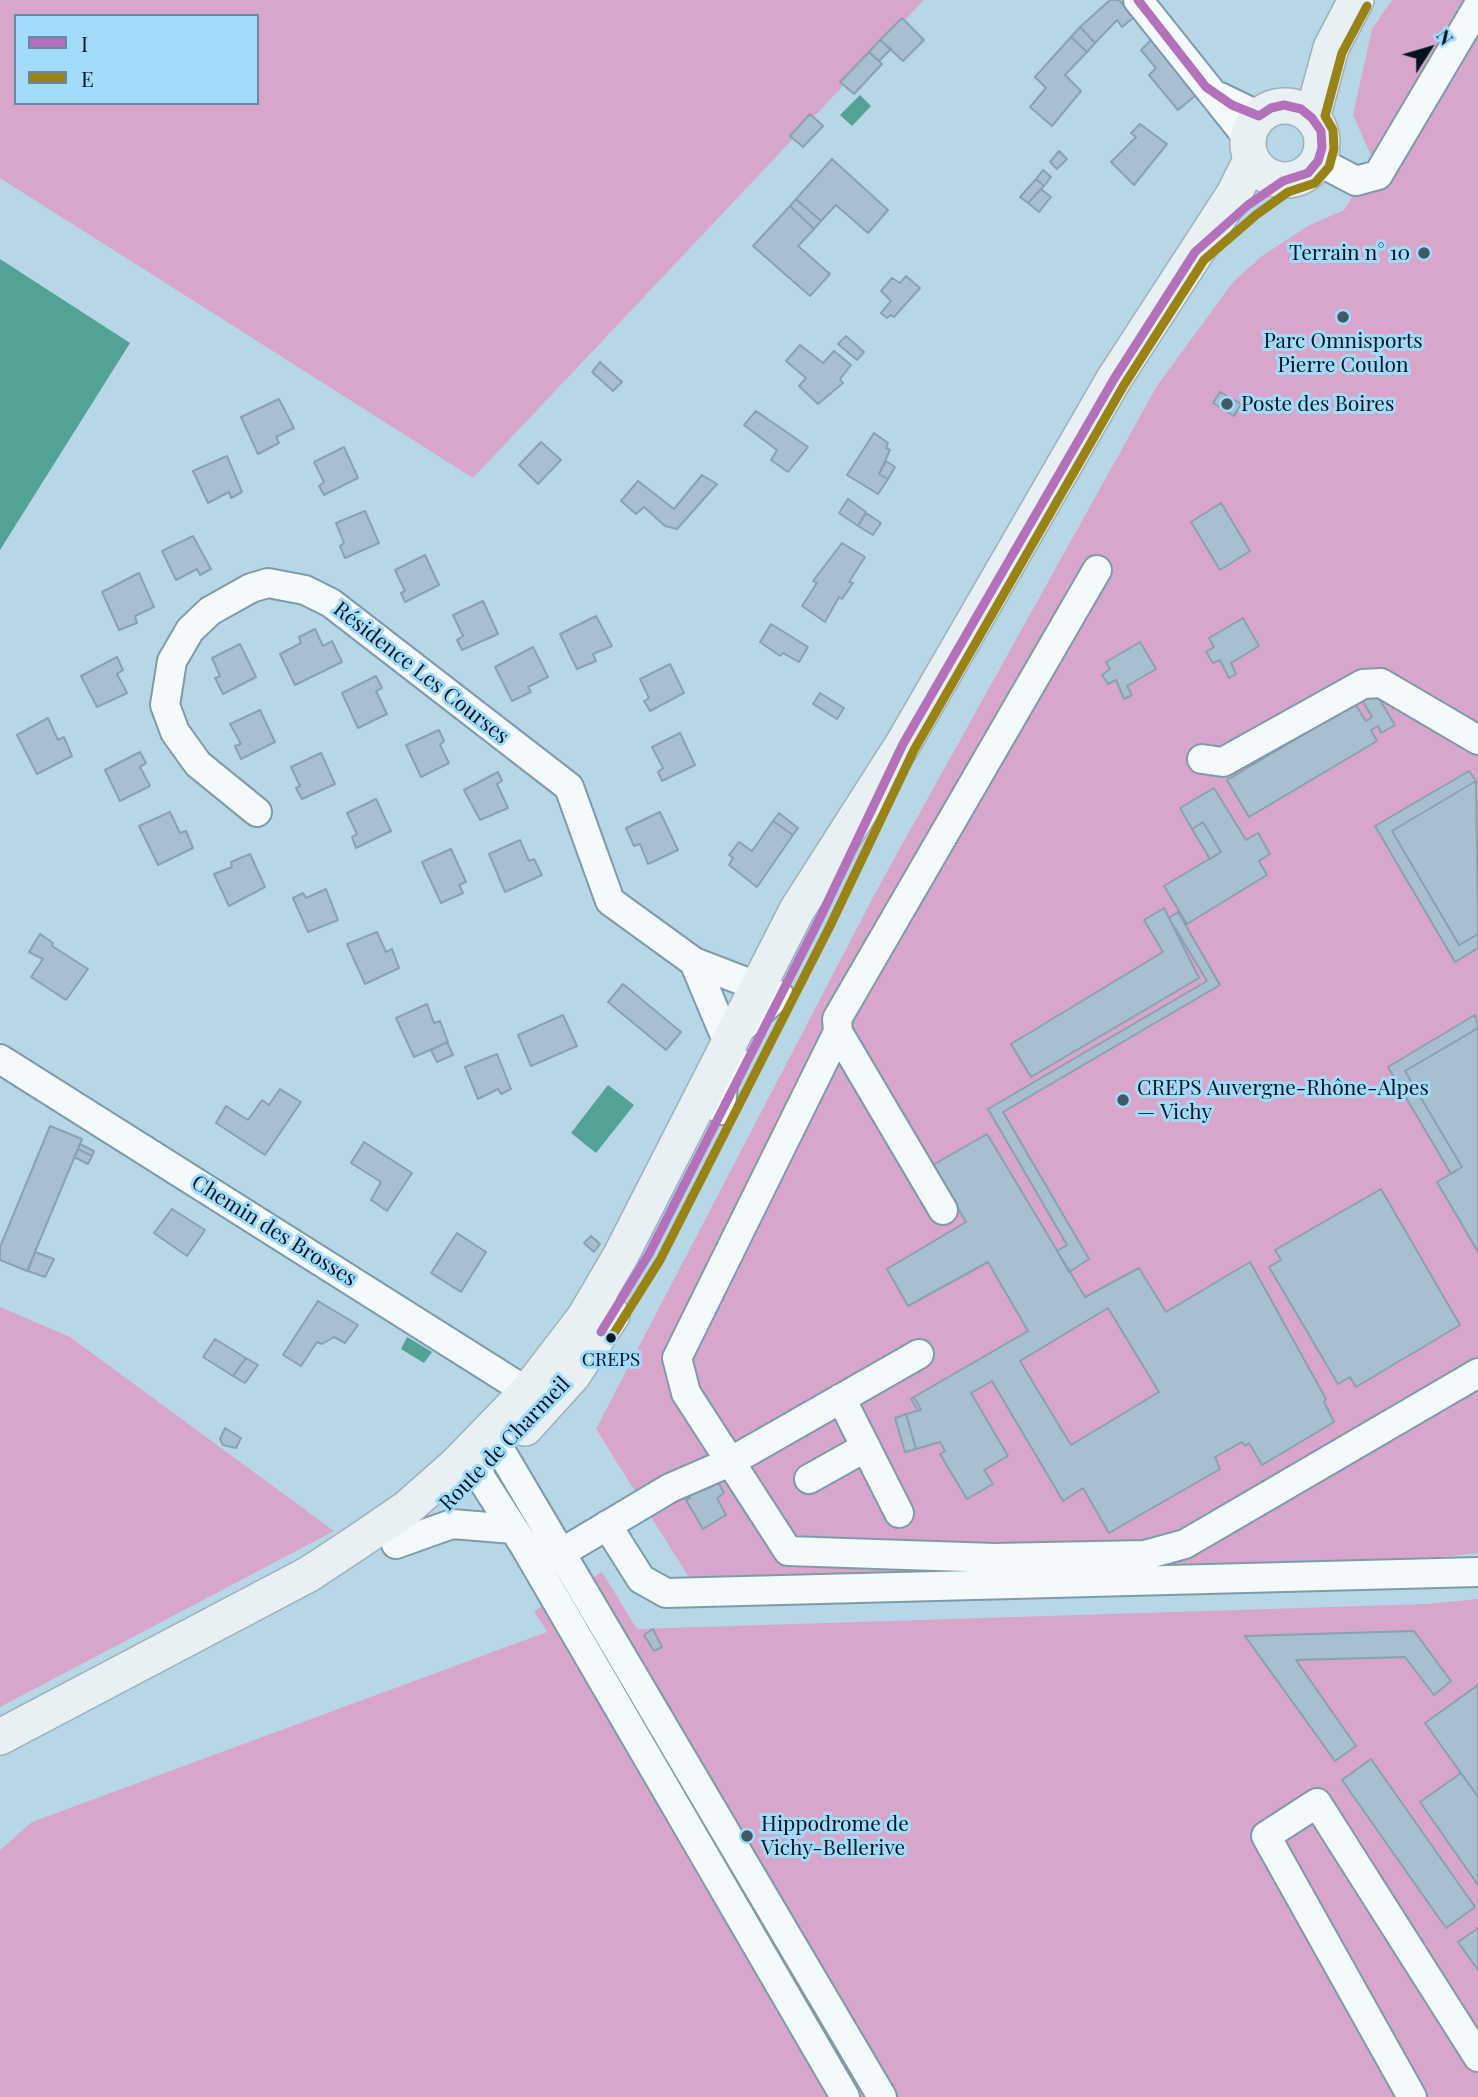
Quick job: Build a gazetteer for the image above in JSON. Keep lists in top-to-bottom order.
{
  "streets": {
    "main road": ["Route de Charmeil"],
    "street": ["Résidence Les Courses", "Chemin des Brosses"]
  },
  "crossings": [
    ["Résidence Les Courses", "Route de Charmeil"],
    ["Chemin des Brosses", "Route de Charmeil"]
  ],
  "places": [
    "Terrain n° 10",
    "Parc Omnisports Pierre Coulon",
    "Poste des Boires",
    "CREPS Auvergne-Rhône-Alpes — Vichy",
    "CREPS",
    "Hippodrome de Vichy-Bellerive"
  ],
  "lines": ["transit line I", "transit line E"],
  "legend": ["I", "E"],
  "north": "top right"
}
